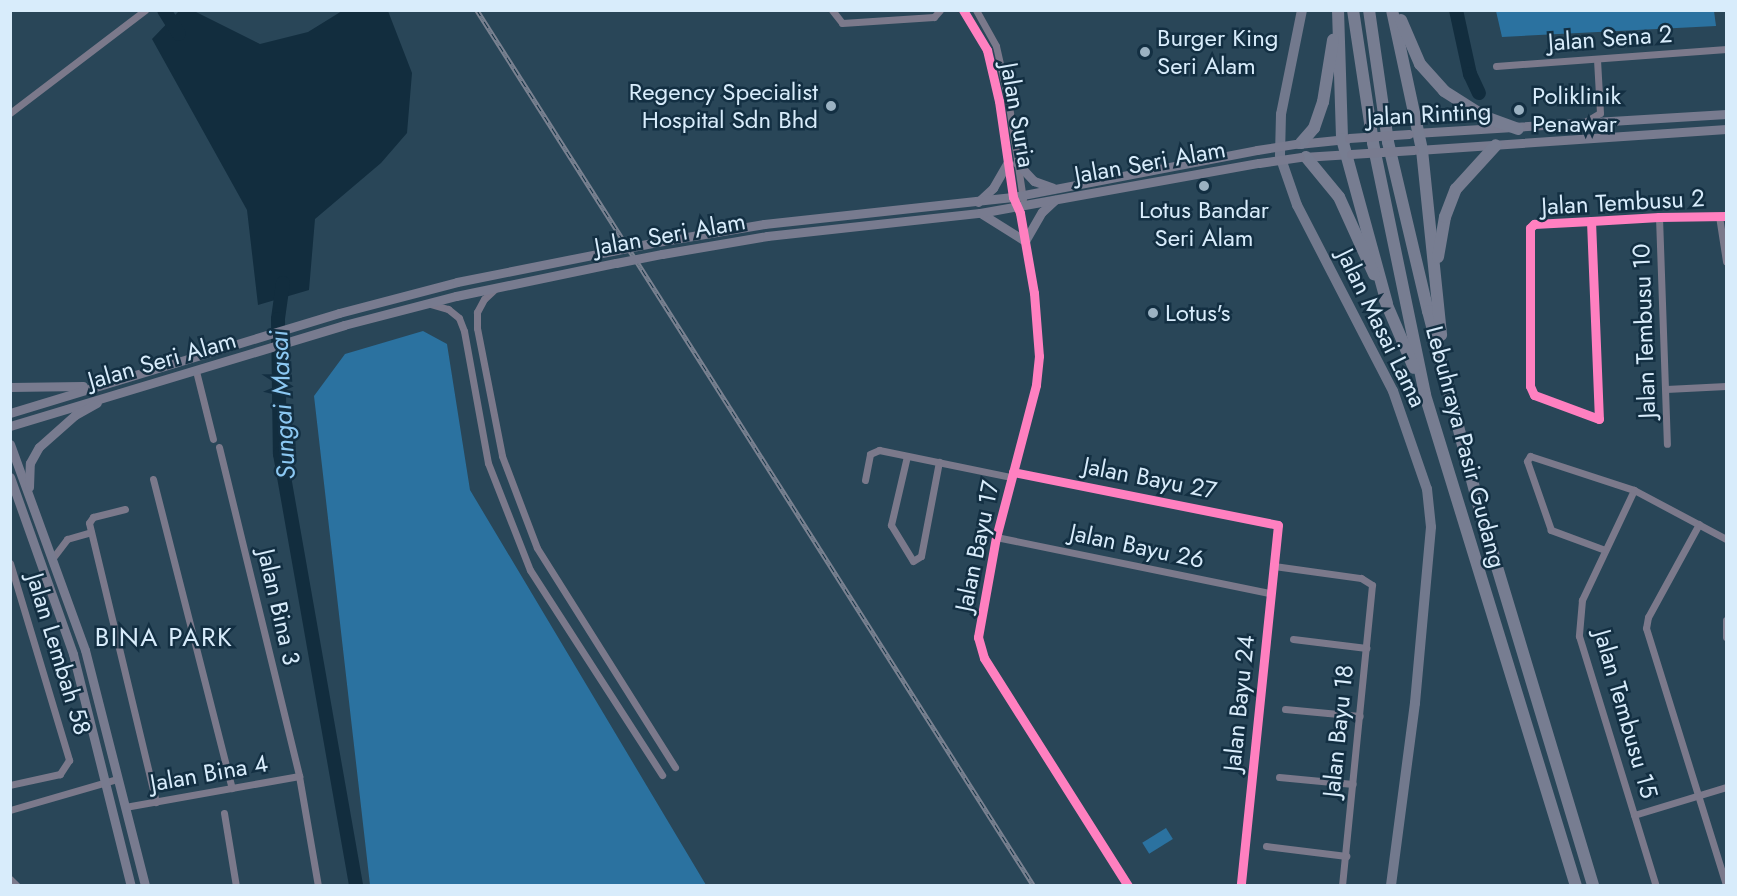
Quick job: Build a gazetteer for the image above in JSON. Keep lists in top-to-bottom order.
{
  "streets": {
    "highway": ["Lebuhraya Pasir Gudang"],
    "main road": ["Jalan Rinting", "Jalan Seri Alam", "Jalan Masai Lama"],
    "street": [
      "Jalan Sena 2",
      "Jalan Suria",
      "Jalan Tembusu 2",
      "Jalan Tembusu 10",
      "Jalan Bayu 27",
      "Jalan Bayu 17",
      "Jalan Bayu 26",
      "Jalan Bina 3",
      "Jalan Lembah 58",
      "Jalan Bayu 24",
      "Jalan Tembusu 15",
      "Jalan Bayu 18",
      "Jalan Bina 4"
    ]
  },
  "crossings": [
    ["Jalan Rinting", "Jalan Seri Alam"],
    ["Jalan Suria", "Jalan Seri Alam"],
    ["Jalan Suria", "Jalan Bayu 17"],
    ["Jalan Seri Alam", "Jalan Bayu 17"],
    ["Jalan Tembusu 2", "Jalan Tembusu 10"],
    ["Jalan Bayu 27", "Jalan Bayu 17"],
    ["Jalan Bayu 27", "Jalan Bayu 24"],
    ["Jalan Bayu 17", "Jalan Bayu 26"],
    ["Jalan Bayu 26", "Jalan Bayu 24"],
    ["Jalan Bina 3", "Jalan Bina 4"],
    ["Jalan Bayu 24", "Jalan Bayu 18"]
  ],
  "districts": ["BINA PARK"],
  "water": ["Sungai Masai"],
  "places": [
    "Burger King Seri Alam",
    "Regency Specialist Hospital Sdn Bhd",
    "Poliklinik Penawar",
    "Lotus Bandar Seri Alam",
    "Lotus's"
  ]
}
